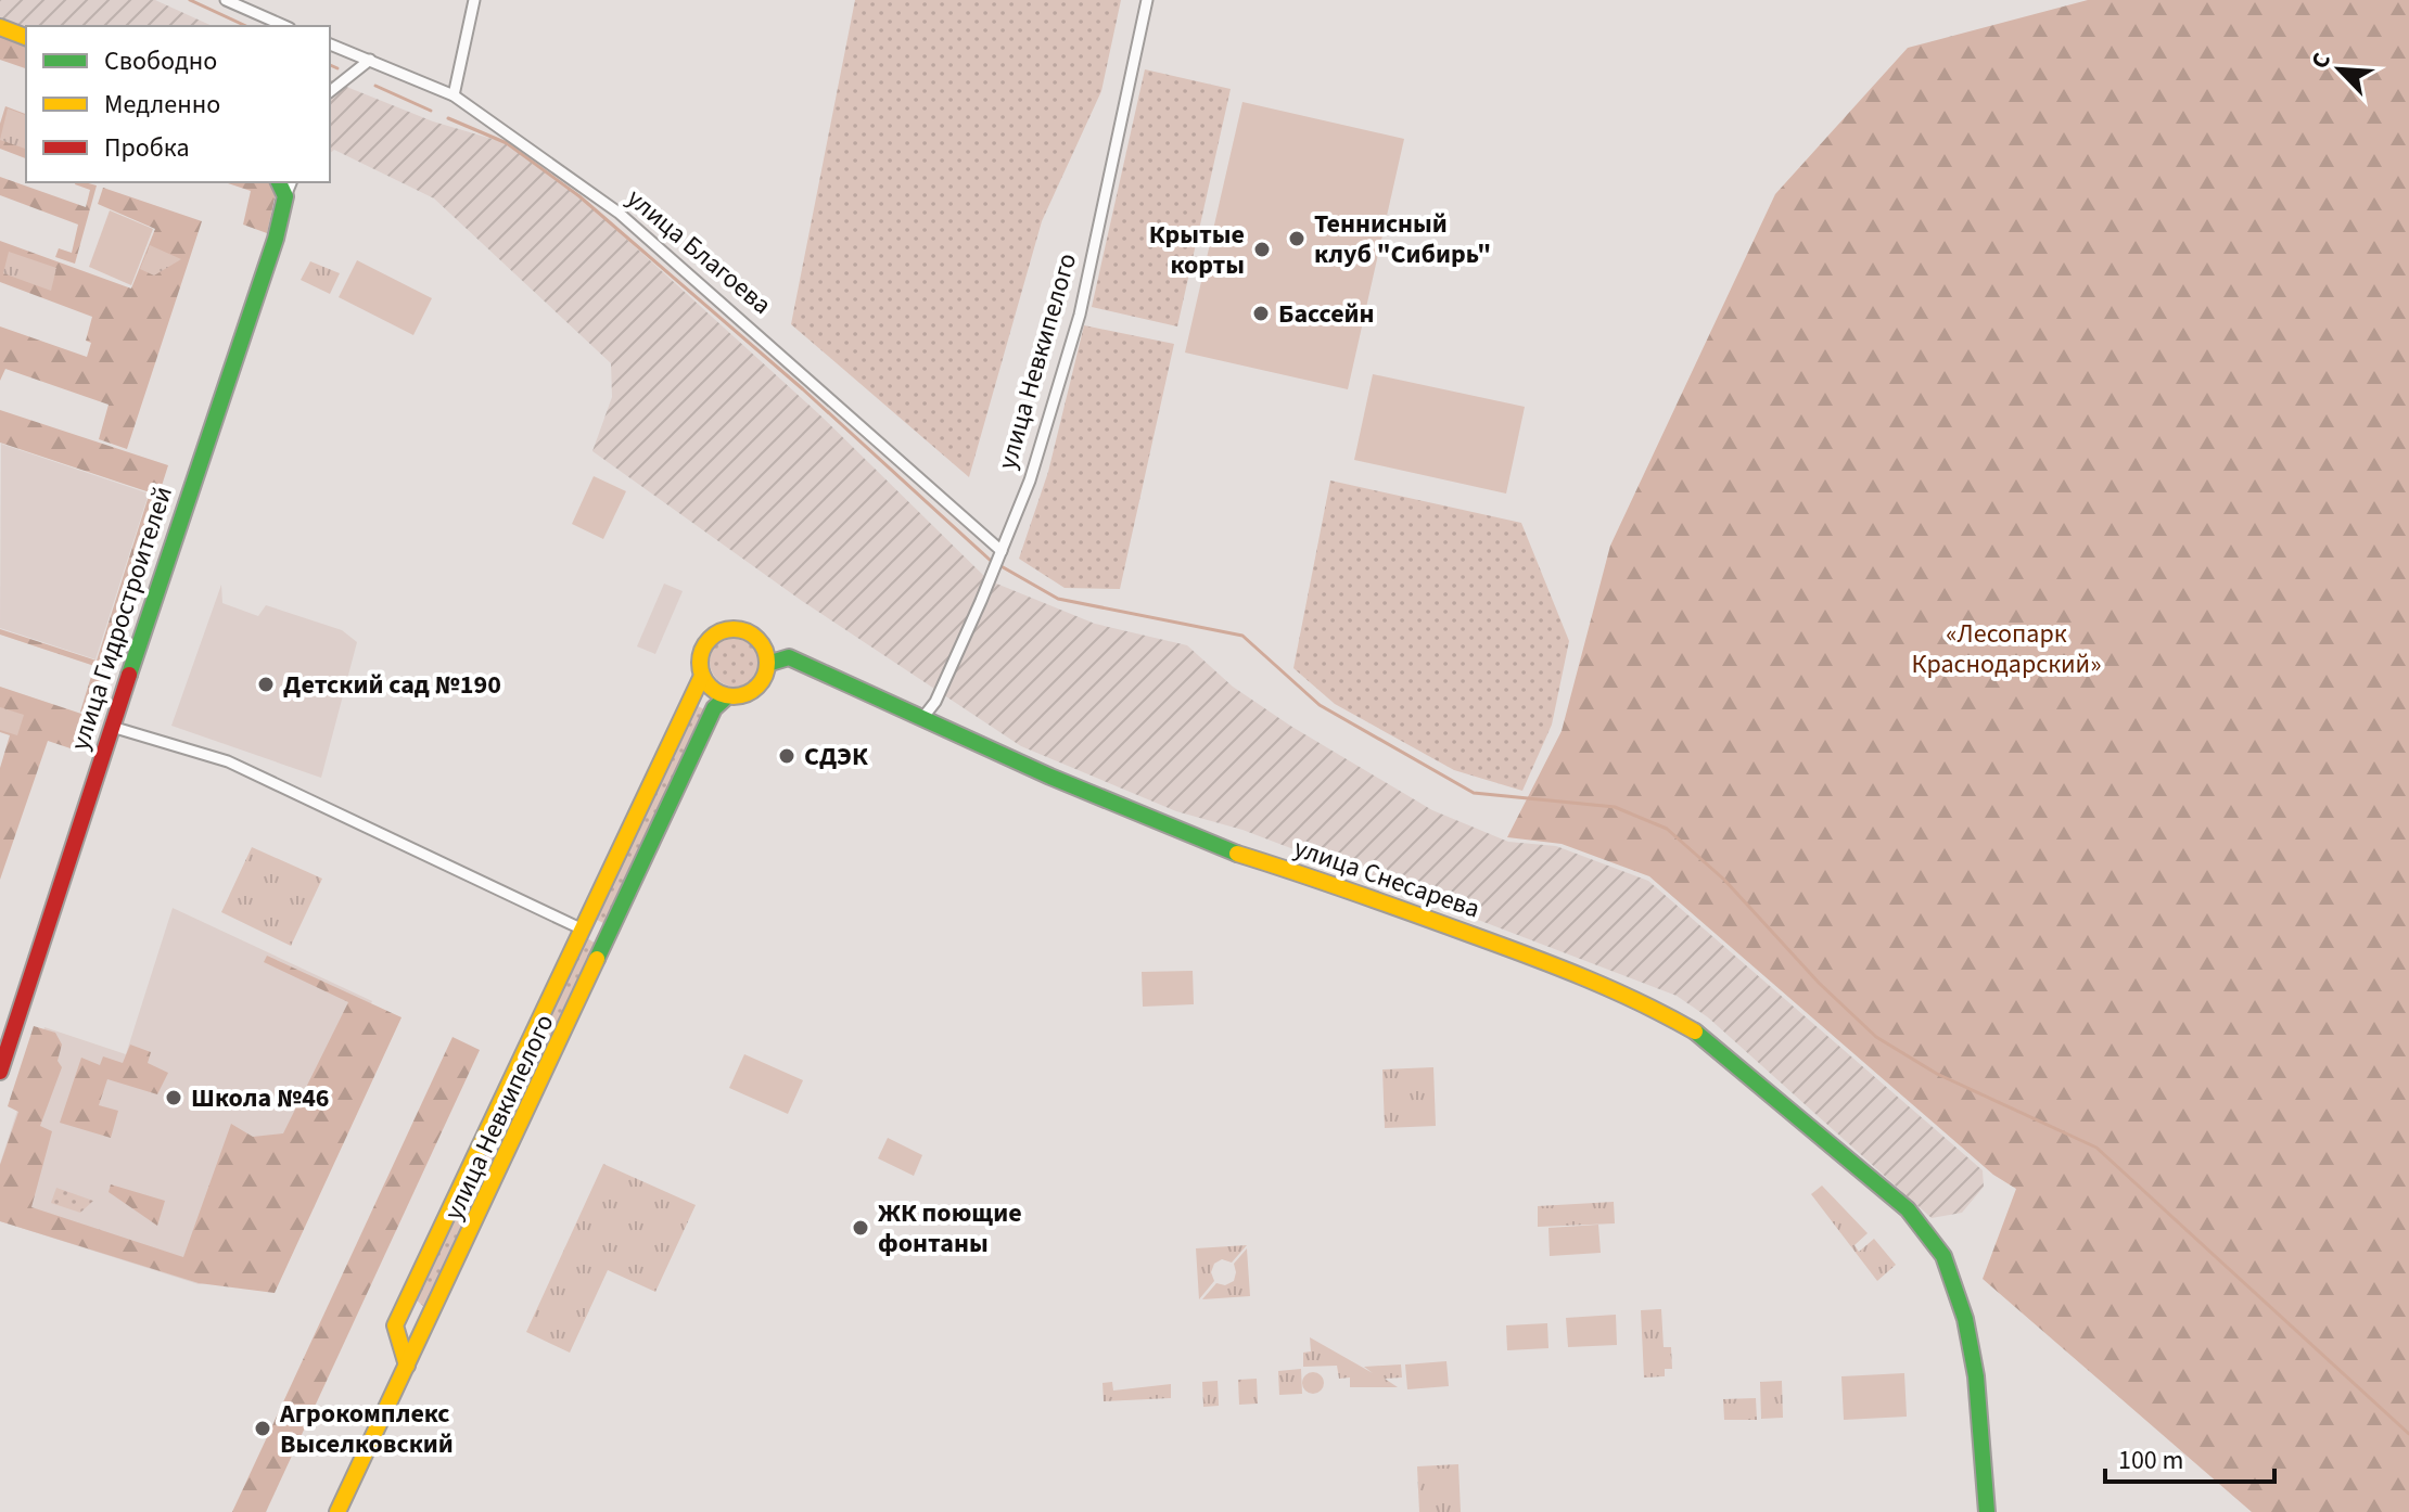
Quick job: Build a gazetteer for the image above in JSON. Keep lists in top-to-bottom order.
{
  "streets": {
    "street": [
      "улица Благоева",
      "улица Невкипелого",
      "улица Гидростроителей",
      "улица Снесарева"
    ]
  },
  "crossings": [
    ["улица Благоева", "улица Невкипелого"],
    ["улица Невкипелого", "улица Снесарева"]
  ],
  "parks": ["«Лесопарк Краснодарский»"],
  "places": [
    "Теннисный клуб \"Сибирь\"",
    "Крытые корты",
    "Бассейн",
    "Детский сад №190",
    "СДЭК",
    "Школа №46",
    "ЖК поющие фонтаны",
    "Агрокомплекс Выселковский"
  ],
  "legend": ["Свободно", "Медленно", "Пробка"],
  "scale_bar": "100 m",
  "north": "top left"
}
